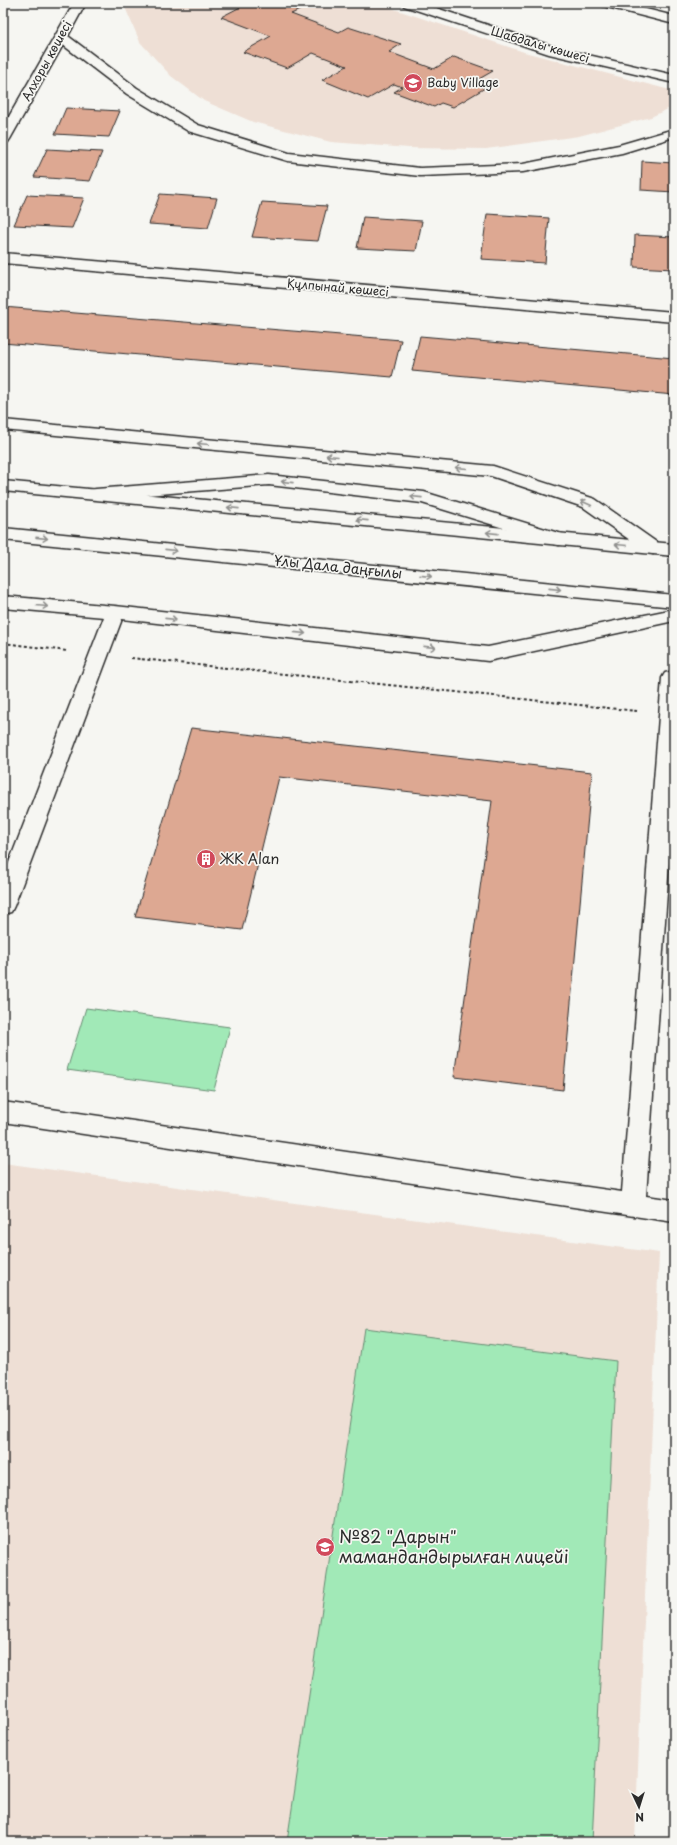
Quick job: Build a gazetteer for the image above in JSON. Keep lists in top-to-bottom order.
{
  "streets": {
    "street": [
      "Шабдалы көшесі",
      "Алхоры көшесі",
      "Құлпынай көшесі",
      "Ұлы Дала даңғылы"
    ]
  },
  "places": {
    "school or university": ["Baby Village", "№82 \"Дарын\" мамандандырылған лицейі"],
    "building": ["ЖК Alan"]
  },
  "north": "bottom"
}
